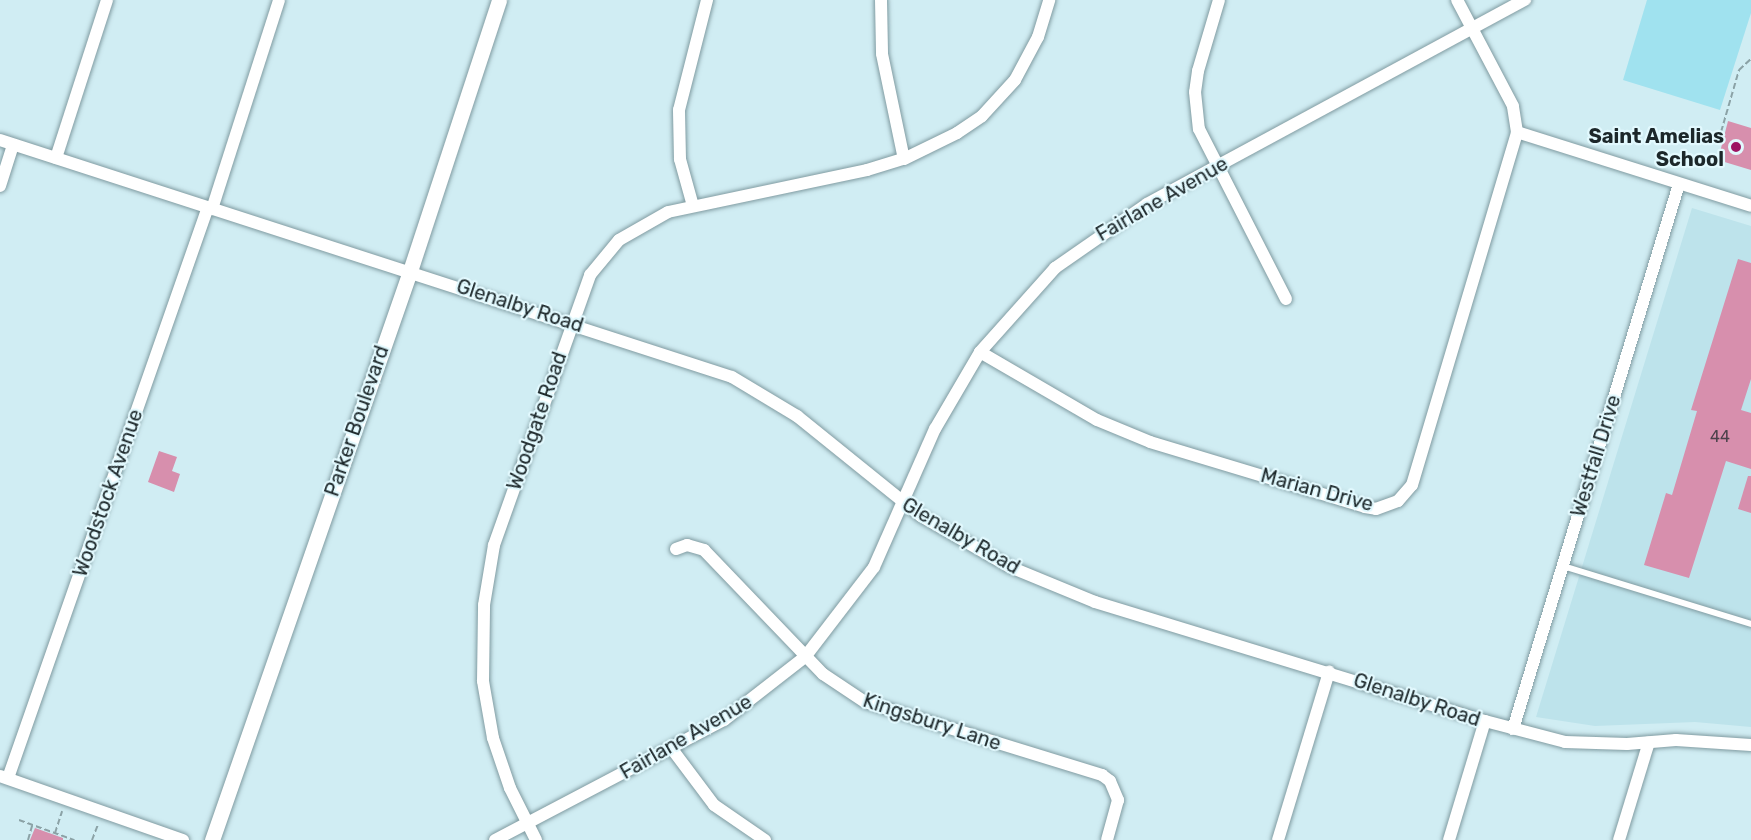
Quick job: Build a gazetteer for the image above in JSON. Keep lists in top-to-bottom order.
{
  "streets": {
    "street": [
      "Fairlane Avenue",
      "Glenalby Road",
      "Parker Boulevard",
      "Woodgate Road",
      "Westfall Drive",
      "Marian Drive",
      "Woodstock Avenue",
      "Kingsbury Lane"
    ]
  },
  "crossings": [
    ["Fairlane Avenue", "Glenalby Road"],
    ["Fairlane Avenue", "Woodgate Road"],
    ["Fairlane Avenue", "Marian Drive"],
    ["Fairlane Avenue", "Kingsbury Lane"],
    ["Glenalby Road", "Parker Boulevard"],
    ["Glenalby Road", "Woodgate Road"],
    ["Glenalby Road", "Westfall Drive"],
    ["Glenalby Road", "Woodstock Avenue"]
  ],
  "places": ["Saint Amelias School"],
  "house_numbers": ["44"]
}
